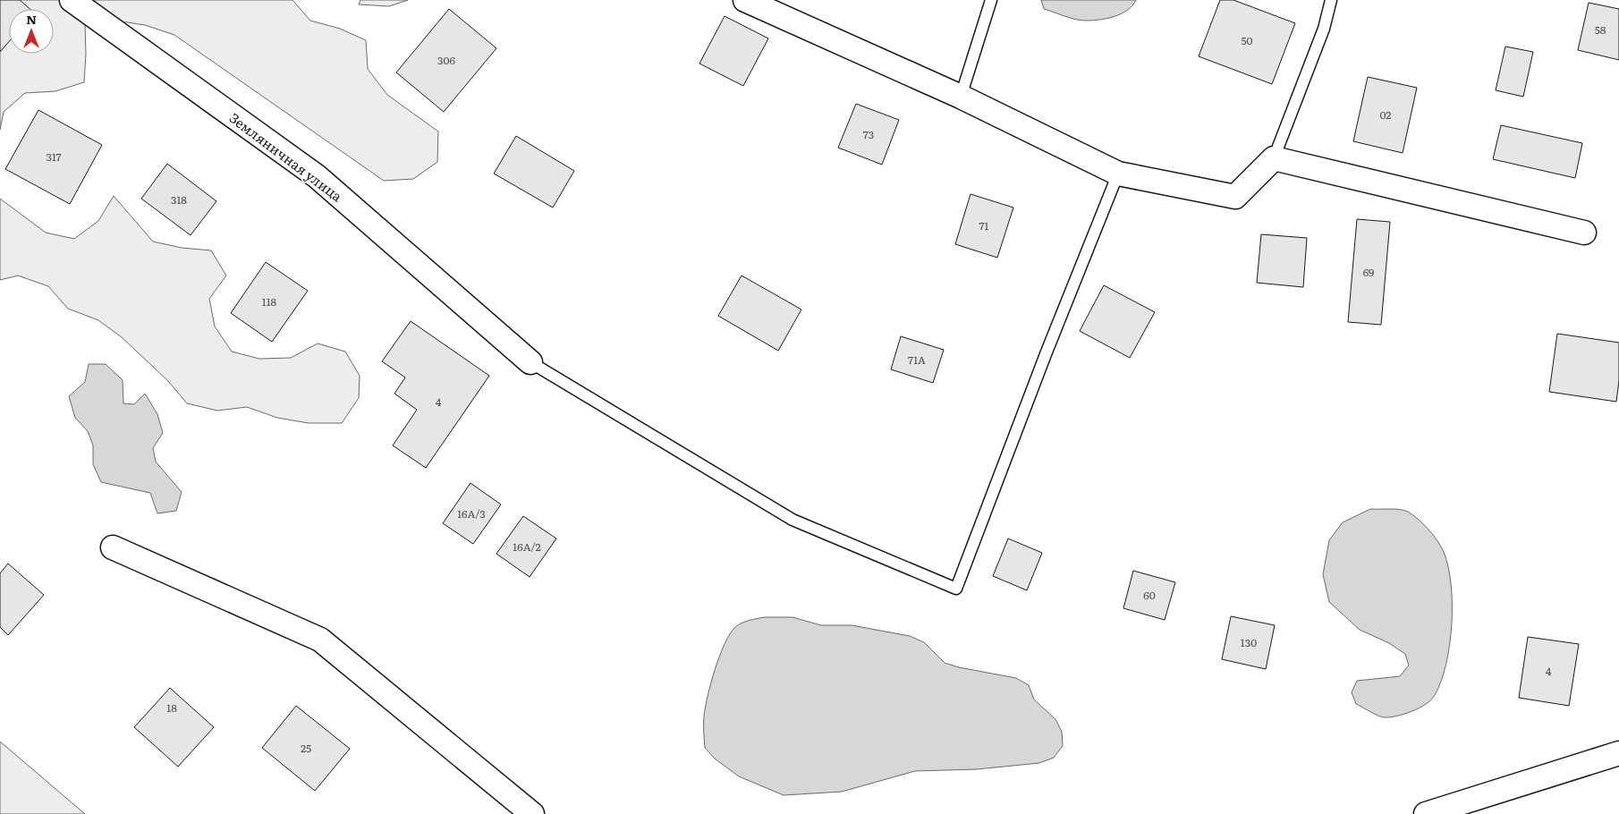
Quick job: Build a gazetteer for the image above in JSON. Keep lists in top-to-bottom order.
{
  "streets": {
    "street": ["Земляничная улица"]
  },
  "house_numbers": [
    "58",
    "50",
    "306",
    "02",
    "73",
    "317",
    "318",
    "71",
    "69",
    "118",
    "71А",
    "4",
    "16А/3",
    "16А/2",
    "60",
    "130",
    "4",
    "18",
    "25"
  ],
  "north": "top"
}
